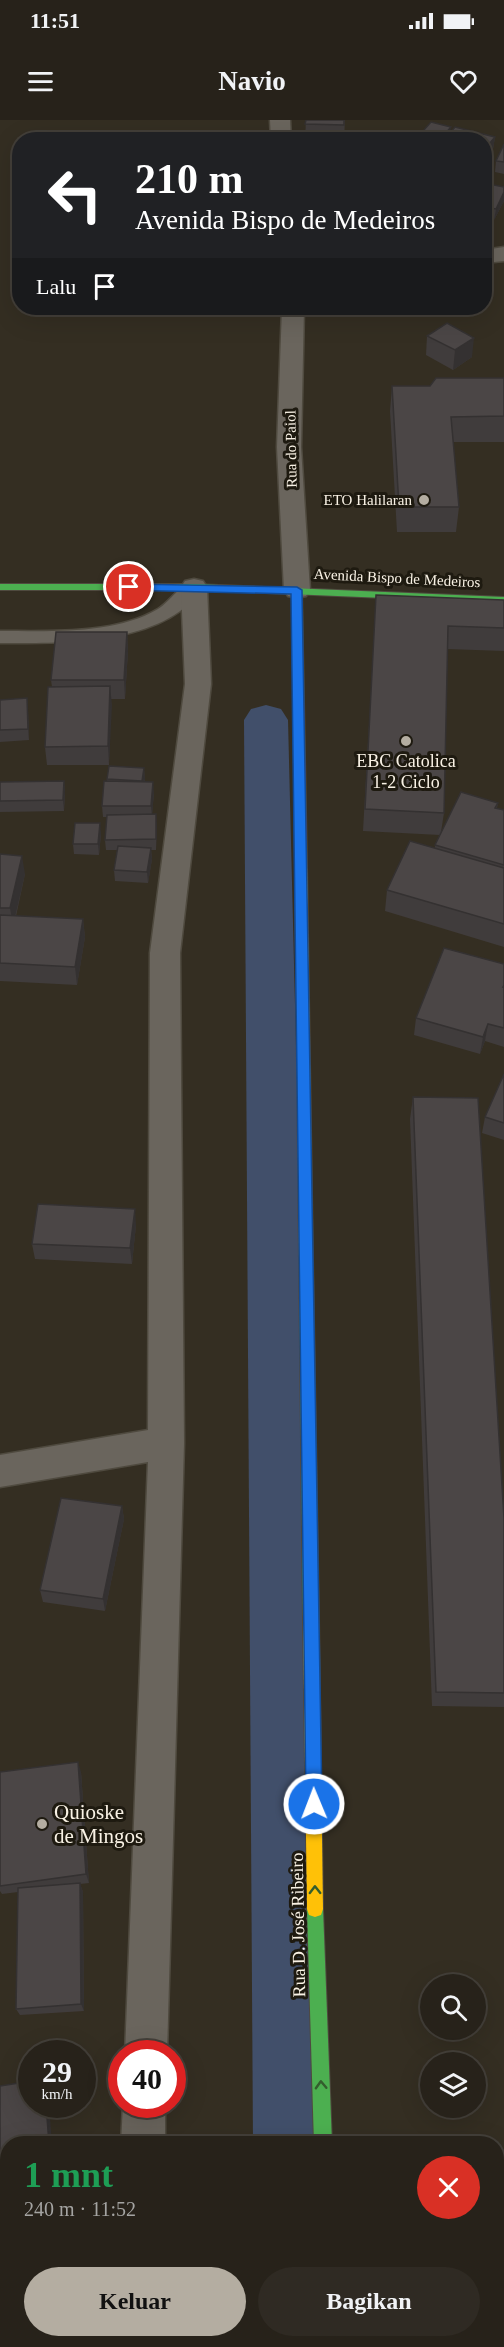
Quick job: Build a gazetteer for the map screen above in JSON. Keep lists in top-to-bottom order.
{
  "streets": {
    "street": ["Rua do Paiol", "Avenida Bispo de Medeiros", "Rua D. José Ribeiro"]
  },
  "crossings": [
    ["Rua do Paiol", "Avenida Bispo de Medeiros"],
    ["Rua do Paiol", "Rua D. José Ribeiro"],
    ["Avenida Bispo de Medeiros", "Rua D. José Ribeiro"]
  ],
  "one_way": ["Rua D. José Ribeiro"],
  "places": ["ETO Halilaran", "EBC Catolica 1-2 Ciclo", "Quioske de Mingos"],
  "page": {
    "status": "11:51",
    "header": "Navio",
    "turn": ["210 m", "Avenida Bispo de Medeiros"],
    "then": "Lalu",
    "speed": "29 km/h",
    "limit": "40",
    "heading": ["1 mnt", "240 m · 11:52"],
    "buttons": ["Keluar", "Bagikan"]
  }
}
